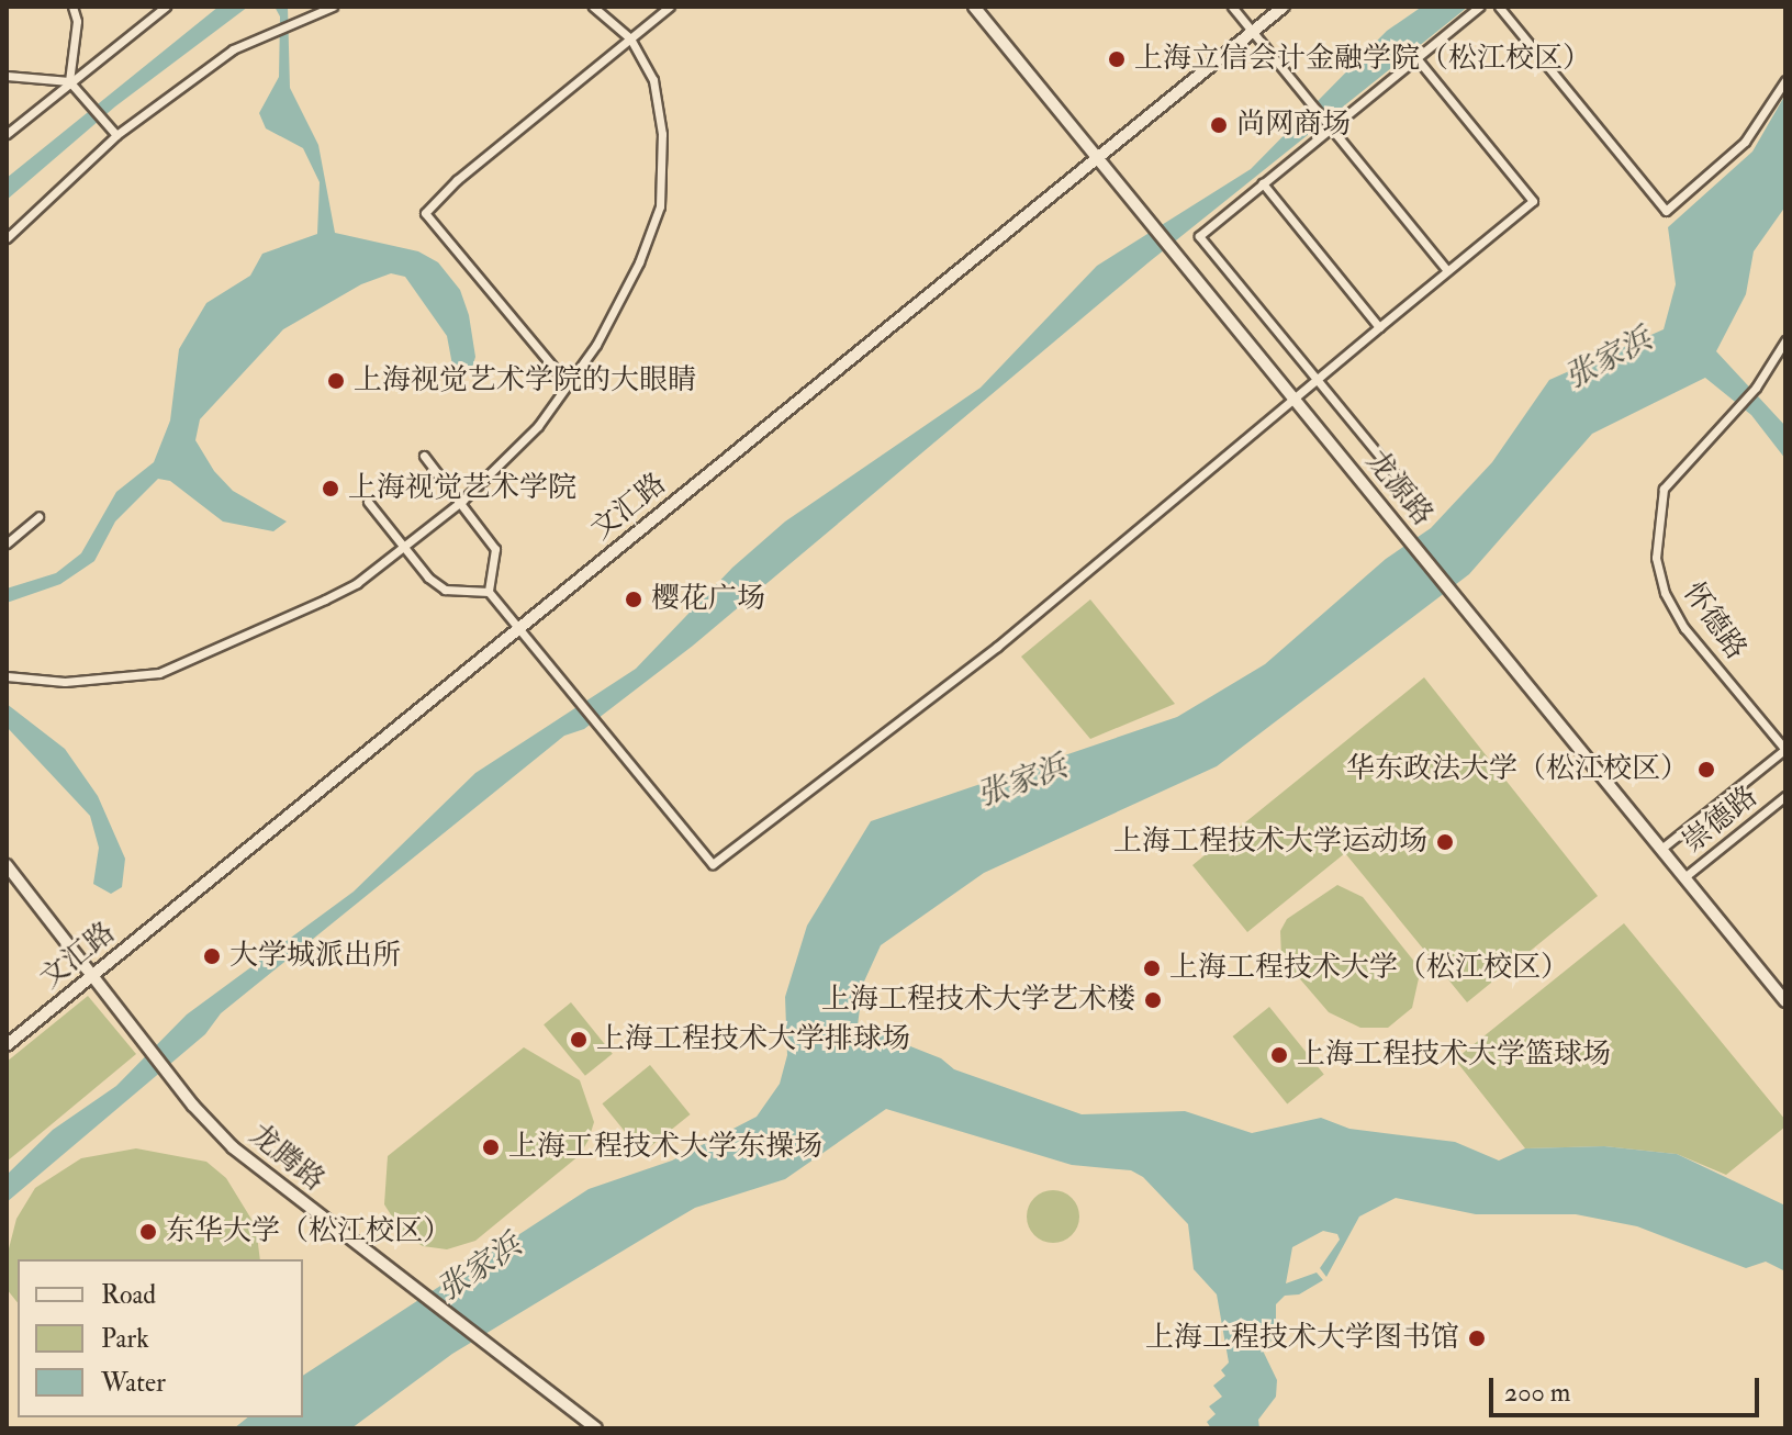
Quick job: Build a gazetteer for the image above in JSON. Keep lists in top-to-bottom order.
{
  "streets": {
    "main road": ["龙源路", "文汇路", "龙腾路"],
    "street": ["怀德路", "崇德路"]
  },
  "crossings": [
    ["龙源路", "文汇路"],
    ["龙源路", "崇德路"],
    ["文汇路", "龙腾路"],
    ["怀德路", "崇德路"]
  ],
  "water": ["张家浜"],
  "places": [
    "上海立信会计金融学院（松江校区）",
    "尚网商场",
    "上海视觉艺术学院的大眼睛",
    "上海视觉艺术学院",
    "樱花广场",
    "华东政法大学（松江校区）",
    "上海工程技术大学运动场",
    "大学城派出所",
    "上海工程技术大学（松江校区）",
    "上海工程技术大学艺术楼",
    "上海工程技术大学排球场",
    "上海工程技术大学篮球场",
    "上海工程技术大学东操场",
    "东华大学（松江校区）",
    "上海工程技术大学图书馆"
  ],
  "legend": ["Road", "Park", "Water"],
  "scale_bar": "200 m"
}
